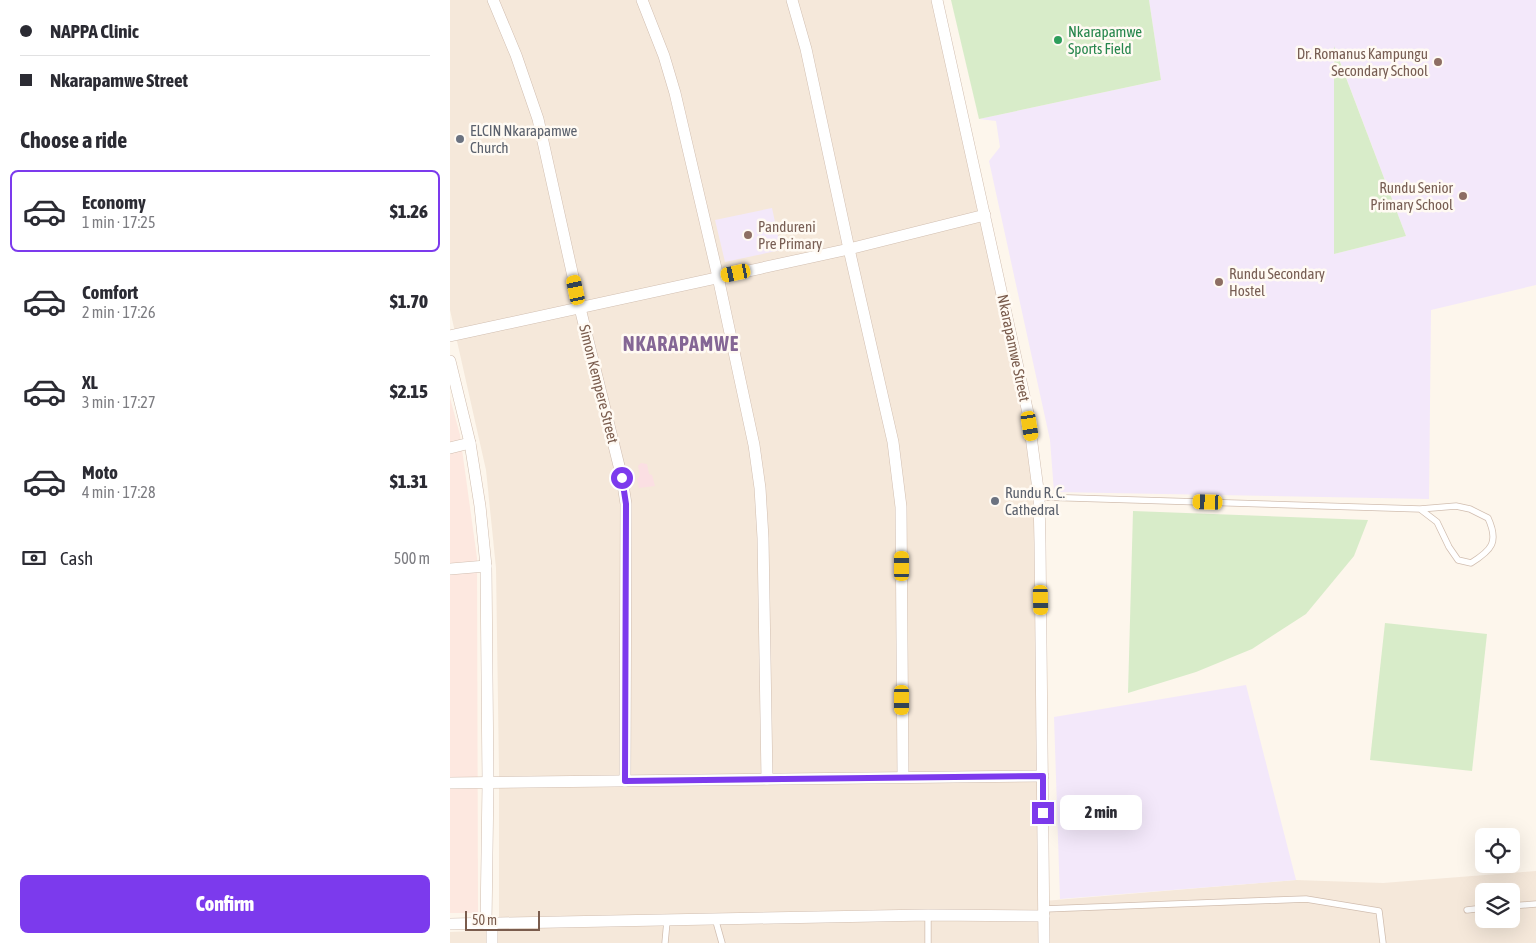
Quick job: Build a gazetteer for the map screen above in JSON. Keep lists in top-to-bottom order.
{
  "streets": {
    "street": ["Nkarapamwe Street", "Simon Kempere Street"]
  },
  "districts": ["NKARAPAMWE"],
  "places": [
    "Nkarapamwe Sports Field",
    "Dr. Romanus Kampungu Secondary School",
    "ELCIN Nkarapamwe Church",
    "Rundu Senior Primary School",
    "Pandureni Pre Primary",
    "Rundu Secondary Hostel",
    "Rundu R. C. Cathedral"
  ],
  "scale_bar": "50 m",
  "page": {
    "banner": ["NAPPA Clinic", "Nkarapamwe Street"],
    "heading": "Choose a ride",
    "list": [
      {
        "name": "Economy",
        "note": "1 min · 17:25",
        "value": "$1.26"
      },
      {
        "name": "Comfort",
        "note": "2 min · 17:26",
        "value": "$1.70"
      },
      {
        "name": "XL",
        "note": "3 min · 17:27",
        "value": "$2.15"
      },
      {
        "name": "Moto",
        "note": "4 min · 17:28",
        "value": "$1.31"
      }
    ],
    "pay": ["Cash", "500 m"],
    "bubble": "2 min",
    "buttons": "Confirm",
    "scale": "50 m"
  }
}
